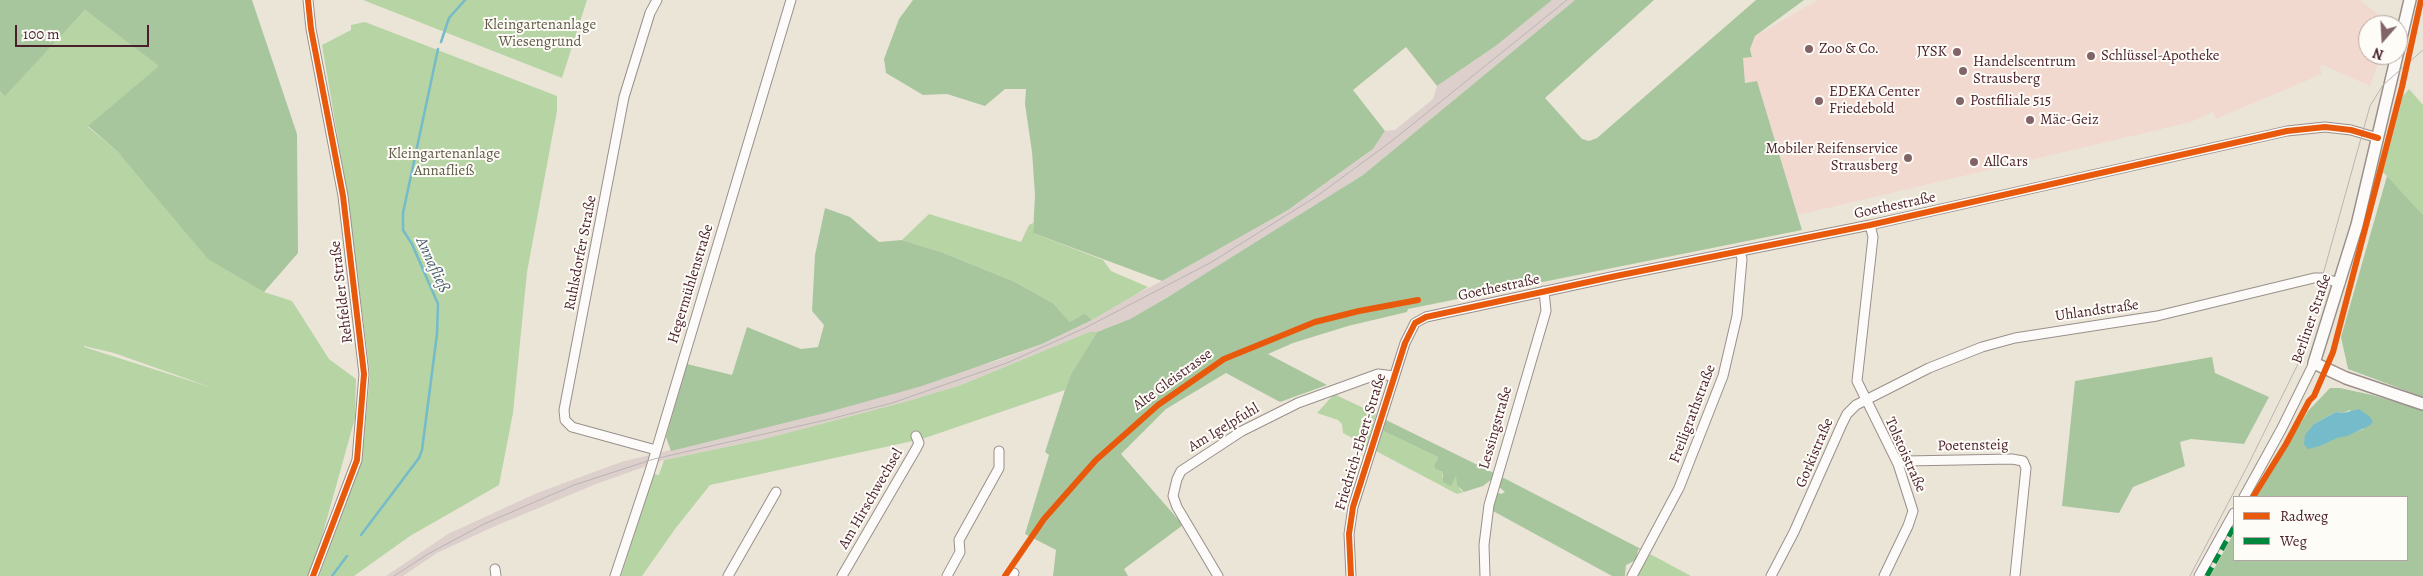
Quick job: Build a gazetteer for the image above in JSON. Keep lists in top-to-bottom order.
{
  "streets": {
    "main road": ["Berliner Straße"],
    "street": [
      "Goethestraße",
      "Ruhlsdorfer Straße",
      "Hegermühlenstraße",
      "Rehfelder Straße",
      "Uhlandstraße",
      "Freiligrathstraße",
      "Am Igelpfuhl",
      "Lessingstraße",
      "Friedrich-Ebert-Straße",
      "Poetensteig",
      "Gorkistraße",
      "Tolstoistraße",
      "Am Hirschwechsel"
    ],
    "cycle path": ["Alte Gleistrasse"]
  },
  "crossings": [
    ["Goethestraße", "Berliner Straße"],
    ["Goethestraße", "Freiligrathstraße"],
    ["Goethestraße", "Lessingstraße"],
    ["Goethestraße", "Friedrich-Ebert-Straße"],
    ["Ruhlsdorfer Straße", "Hegermühlenstraße"],
    ["Uhlandstraße", "Berliner Straße"],
    ["Uhlandstraße", "Gorkistraße"],
    ["Uhlandstraße", "Tolstoistraße"],
    ["Am Igelpfuhl", "Friedrich-Ebert-Straße"],
    ["Poetensteig", "Tolstoistraße"],
    ["Gorkistraße", "Tolstoistraße"]
  ],
  "water": ["Annafließ"],
  "parks": ["Kleingartenanlage Wiesengrund", "Kleingartenanlage Annafließ"],
  "places": [
    "Zoo & Co.",
    "JYSK",
    "Schlüssel-Apotheke",
    "Handelscentrum Strausberg",
    "EDEKA Center Friedebold",
    "Postfiliale 515",
    "Mäc-Geiz",
    "Mobiler Reifenservice Strausberg",
    "AllCars"
  ],
  "legend": ["Radweg", "Weg"],
  "scale_bar": "100 m",
  "north": "bottom"
}
